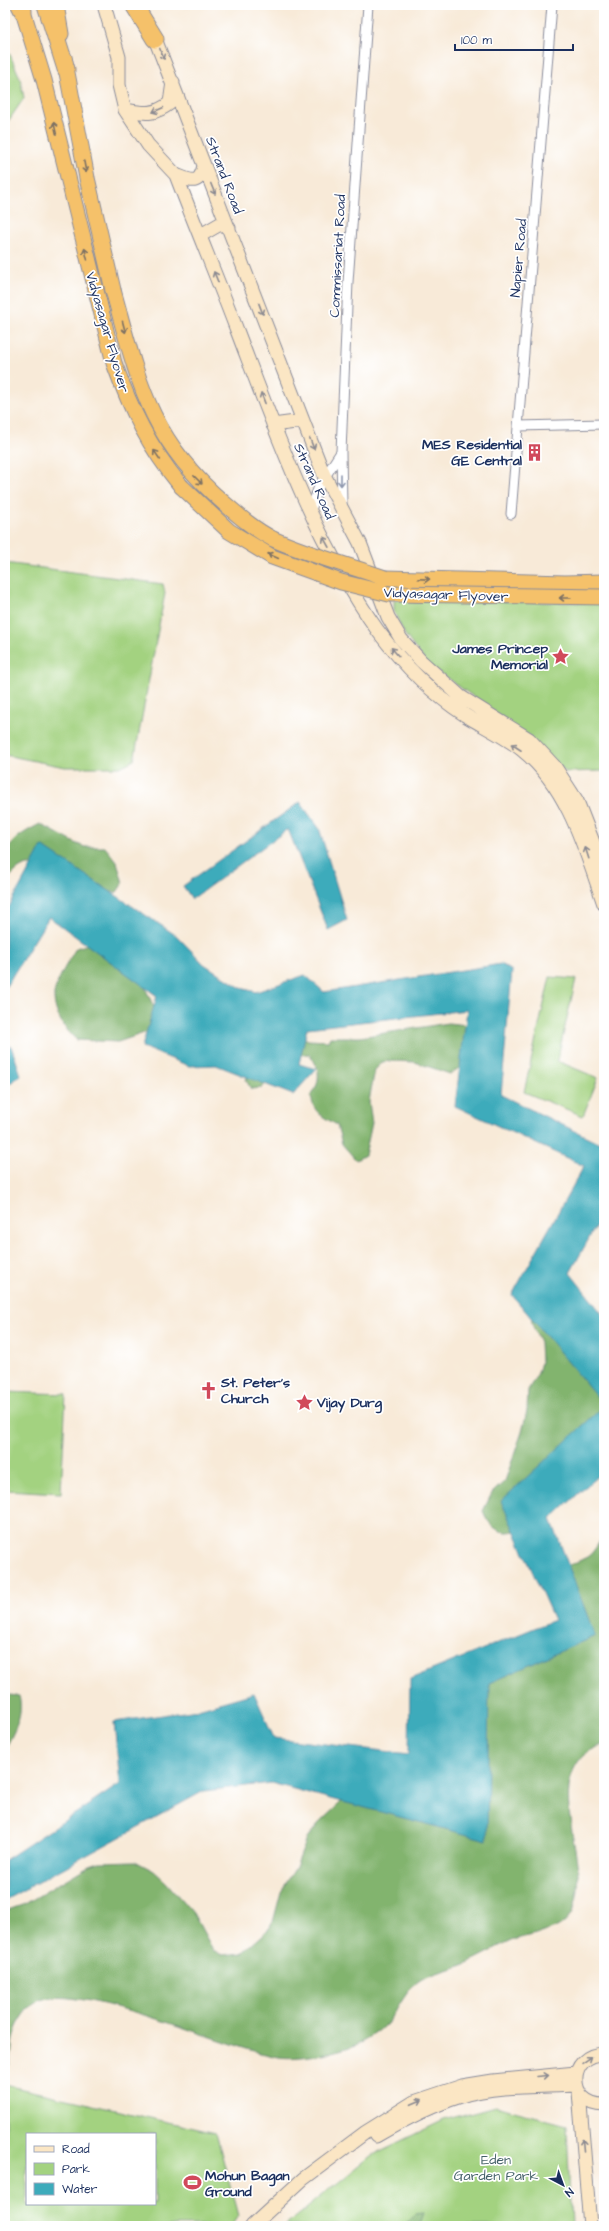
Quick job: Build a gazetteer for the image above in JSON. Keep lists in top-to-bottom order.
{
  "streets": {
    "highway": ["Vidyasagar Flyover"],
    "main road": ["Strand Road"],
    "street": ["Commissariat Road", "Napier Road"]
  },
  "crossings": [
    ["Strand Road", "Commissariat Road"]
  ],
  "parks": ["Eden Garden Park"],
  "places": {
    "building": ["MES Residential GE Central"],
    "place": ["James Princep Memorial", "Vijay Durg"],
    "church": ["St. Peter's Church"],
    "sports": ["Mohun Bagan Ground"]
  },
  "legend": ["Road", "Park", "Water"],
  "scale_bar": "100 m",
  "north": "bottom right"
}
